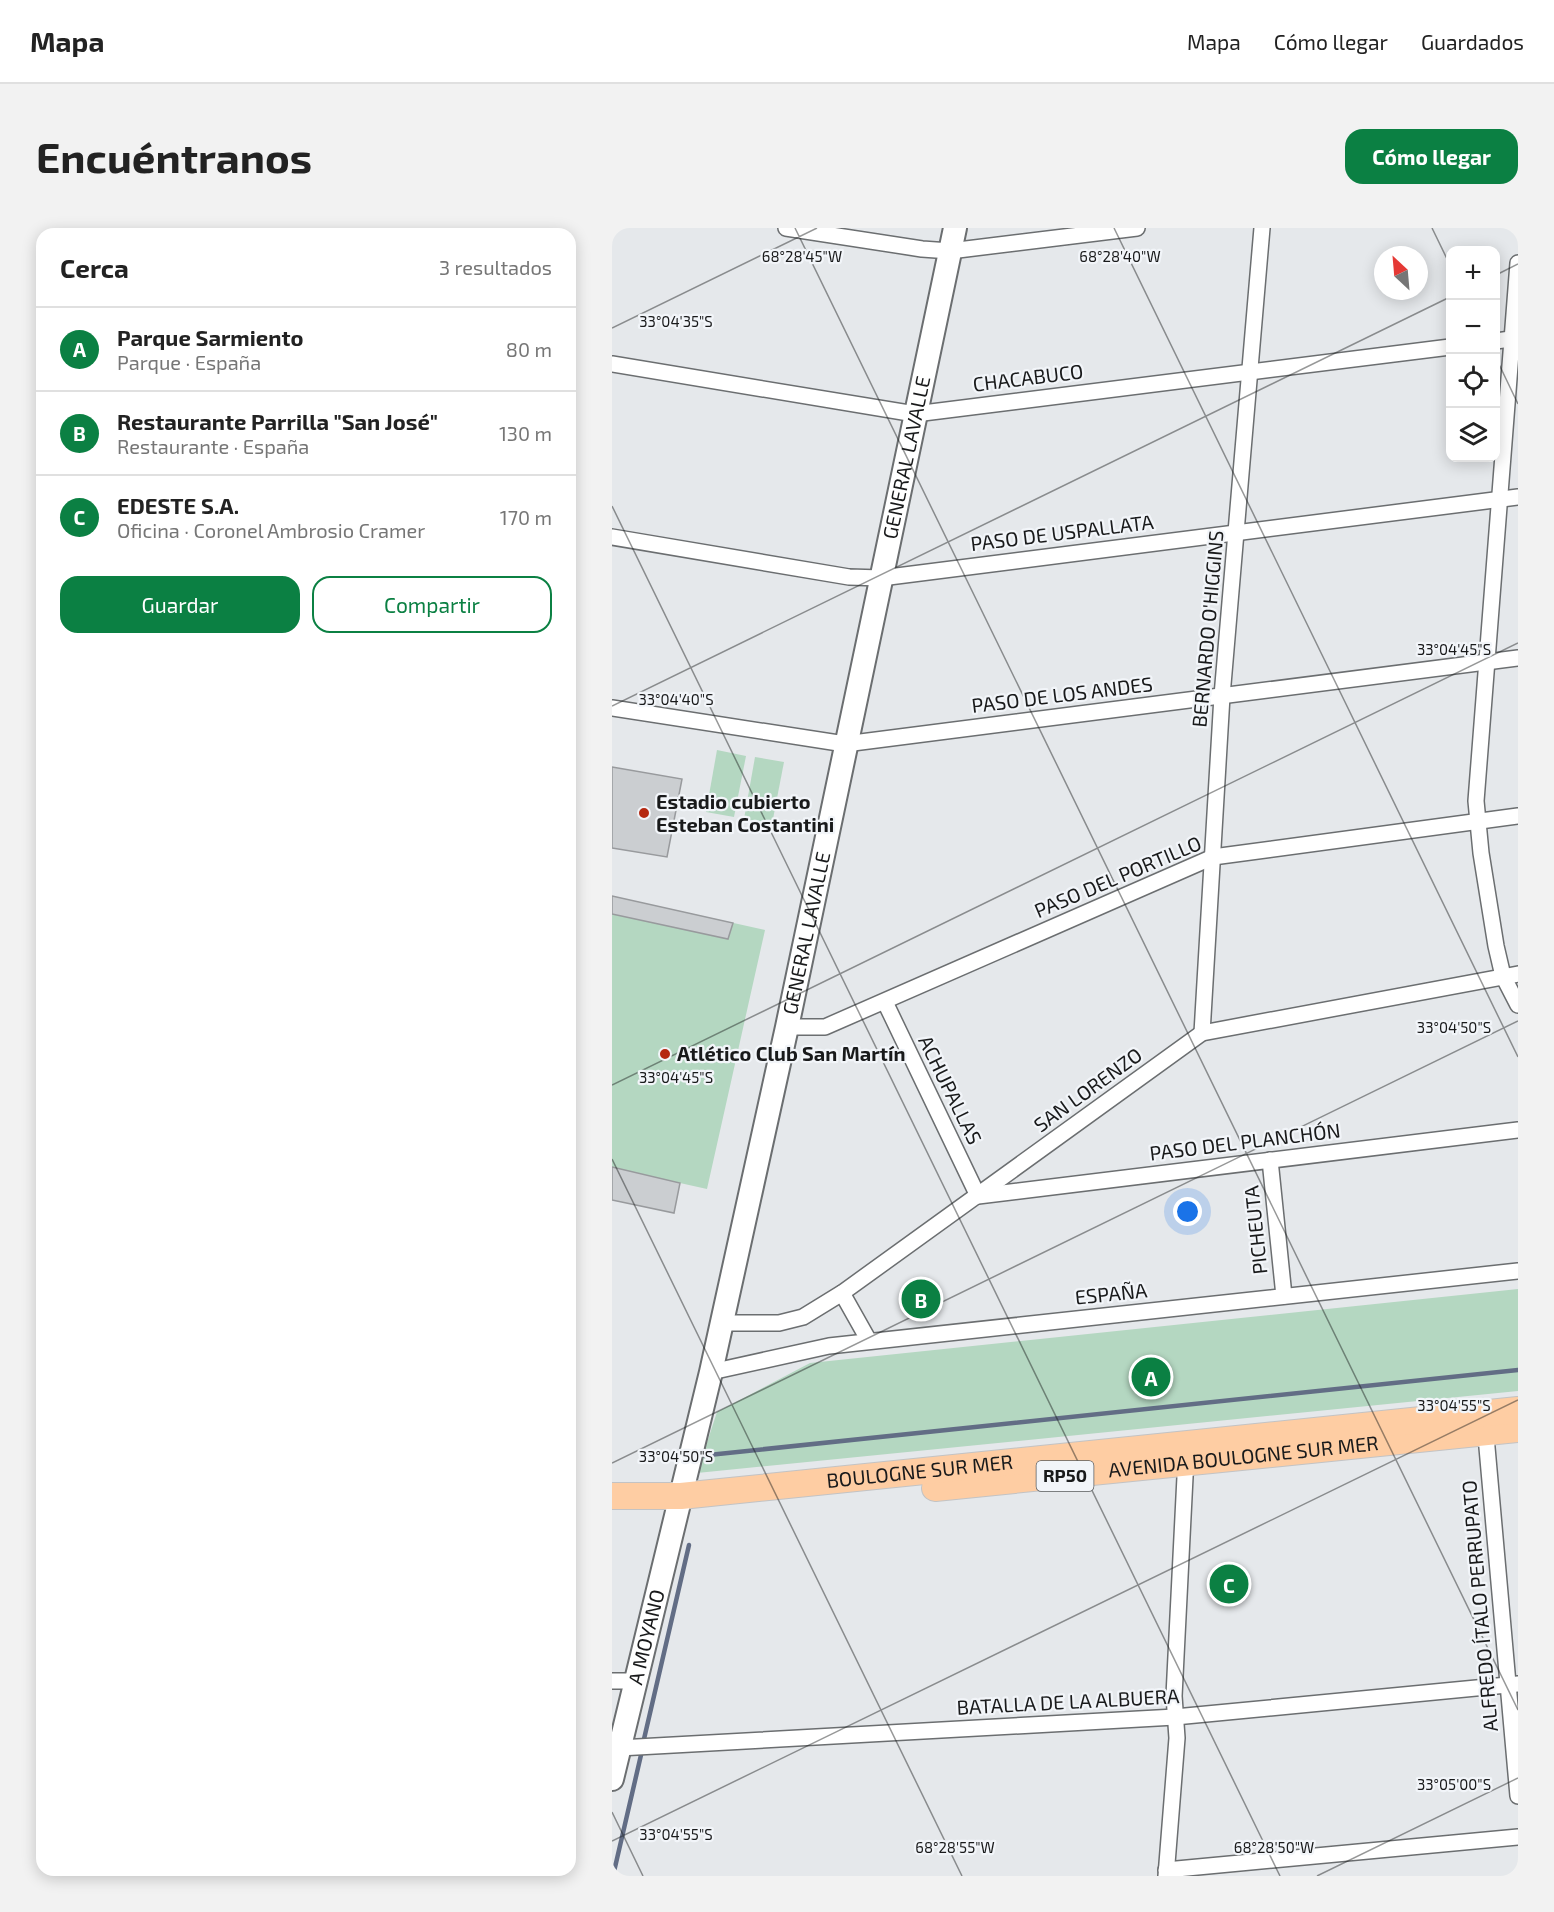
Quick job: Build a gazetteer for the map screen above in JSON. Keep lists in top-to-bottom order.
{
  "streets": {
    "main road": [
      "GENERAL LAVALLE",
      "AVENIDA BOULOGNE SUR MER",
      "BOULOGNE SUR MER",
      "RP50",
      "A MOYANO"
    ],
    "street": [
      "CHACABUCO",
      "PASO DE USPALLATA",
      "BERNARDO O'HIGGINS",
      "PASO DE LOS ANDES",
      "PASO DEL PORTILLO",
      "ACHUPALLAS",
      "SAN LORENZO",
      "PASO DEL PLANCHÓN",
      "PICHEUTA",
      "ESPAÑA",
      "ALFREDO ÍTALO PERRUPATO",
      "BATALLA DE LA ALBUERA"
    ]
  },
  "crossings": [
    ["CHACABUCO", "GENERAL LAVALLE"],
    ["CHACABUCO", "BERNARDO O'HIGGINS"],
    ["GENERAL LAVALLE", "PASO DE USPALLATA"],
    ["GENERAL LAVALLE", "PASO DE LOS ANDES"],
    ["GENERAL LAVALLE", "PASO DEL PORTILLO"],
    ["GENERAL LAVALLE", "SAN LORENZO"],
    ["GENERAL LAVALLE", "ESPAÑA"],
    ["GENERAL LAVALLE", "BOULOGNE SUR MER"],
    ["GENERAL LAVALLE", "RP50"],
    ["GENERAL LAVALLE", "A MOYANO"],
    ["PASO DE USPALLATA", "BERNARDO O'HIGGINS"],
    ["BERNARDO O'HIGGINS", "PASO DE LOS ANDES"],
    ["BERNARDO O'HIGGINS", "PASO DEL PORTILLO"],
    ["BERNARDO O'HIGGINS", "SAN LORENZO"],
    ["PASO DEL PORTILLO", "ACHUPALLAS"],
    ["ACHUPALLAS", "SAN LORENZO"],
    ["ACHUPALLAS", "PASO DEL PLANCHÓN"],
    ["SAN LORENZO", "PASO DEL PLANCHÓN"],
    ["PASO DEL PLANCHÓN", "PICHEUTA"],
    ["PICHEUTA", "ESPAÑA"],
    ["AVENIDA BOULOGNE SUR MER", "BOULOGNE SUR MER"],
    ["AVENIDA BOULOGNE SUR MER", "RP50"],
    ["AVENIDA BOULOGNE SUR MER", "ALFREDO ÍTALO PERRUPATO"],
    ["BOULOGNE SUR MER", "RP50"],
    ["BOULOGNE SUR MER", "A MOYANO"],
    ["RP50", "ALFREDO ÍTALO PERRUPATO"],
    ["RP50", "A MOYANO"],
    ["ALFREDO ÍTALO PERRUPATO", "BATALLA DE LA ALBUERA"],
    ["A MOYANO", "BATALLA DE LA ALBUERA"]
  ],
  "places": ["Estadio cubierto Esteban Costantini", "Atlético Club San Martín"],
  "north": "top left",
  "page": {
    "header": "Mapa",
    "nav": ["Mapa", "Cómo llegar", "Guardados"],
    "buttons": [
      "Cómo llegar",
      ["Guardar", "Compartir"]
    ],
    "title": "Encuéntranos",
    "heading": ["Cerca", "3 resultados"],
    "map_buttons": ["+", "−"],
    "list": [
      {
        "mark": "A",
        "name": "Parque Sarmiento",
        "note": "Parque · España",
        "value": "80 m"
      },
      {
        "mark": "B",
        "name": "Restaurante Parrilla \"San José\"",
        "note": "Restaurante · España",
        "value": "130 m"
      },
      {
        "mark": "C",
        "name": "EDESTE S.A.",
        "note": "Oficina · Coronel Ambrosio Cramer",
        "value": "170 m"
      }
    ],
    "pins": ["B", "A", "C"]
  },
  "coordinates": [
    "68°28'45\"W",
    "68°28'40\"W",
    "33°04'35\"S",
    "33°04'45\"S",
    "33°04'40\"S",
    "33°04'50\"S",
    "33°04'55\"S",
    "33°05'00\"S",
    "68°28'55\"W",
    "68°28'50\"W"
  ]
}
